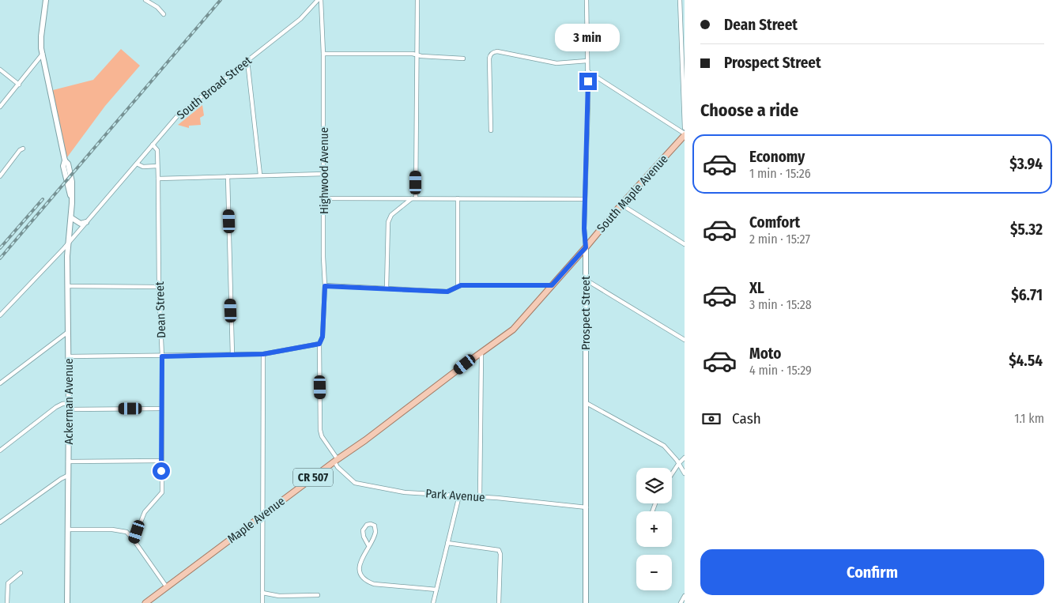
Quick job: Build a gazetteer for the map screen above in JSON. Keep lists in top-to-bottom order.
{
  "streets": {
    "main road": ["South Maple Avenue", "CR 507", "Maple Avenue"],
    "street": [
      "South Broad Street",
      "Highwood Avenue",
      "Dean Street",
      "Prospect Street",
      "Ackerman Avenue",
      "Park Avenue"
    ]
  },
  "crossings": [
    ["South Broad Street", "Dean Street"],
    ["South Broad Street", "Ackerman Avenue"],
    ["Highwood Avenue", "Park Avenue"],
    ["Highwood Avenue", "Maple Avenue"],
    ["South Maple Avenue", "Prospect Street"],
    ["South Maple Avenue", "Maple Avenue"],
    ["Prospect Street", "Park Avenue"],
    ["Park Avenue", "Maple Avenue"]
  ],
  "page": {
    "banner": ["Dean Street", "Prospect Street"],
    "bubble": "3 min",
    "heading": "Choose a ride",
    "list": [
      {
        "name": "Economy",
        "note": "1 min · 15:26",
        "value": "$3.94"
      },
      {
        "name": "Comfort",
        "note": "2 min · 15:27",
        "value": "$5.32"
      },
      {
        "name": "XL",
        "note": "3 min · 15:28",
        "value": "$6.71"
      },
      {
        "name": "Moto",
        "note": "4 min · 15:29",
        "value": "$4.54"
      }
    ],
    "pay": ["Cash", "1.1 km"],
    "map_buttons": ["+", "−"],
    "buttons": "Confirm"
  }
}
